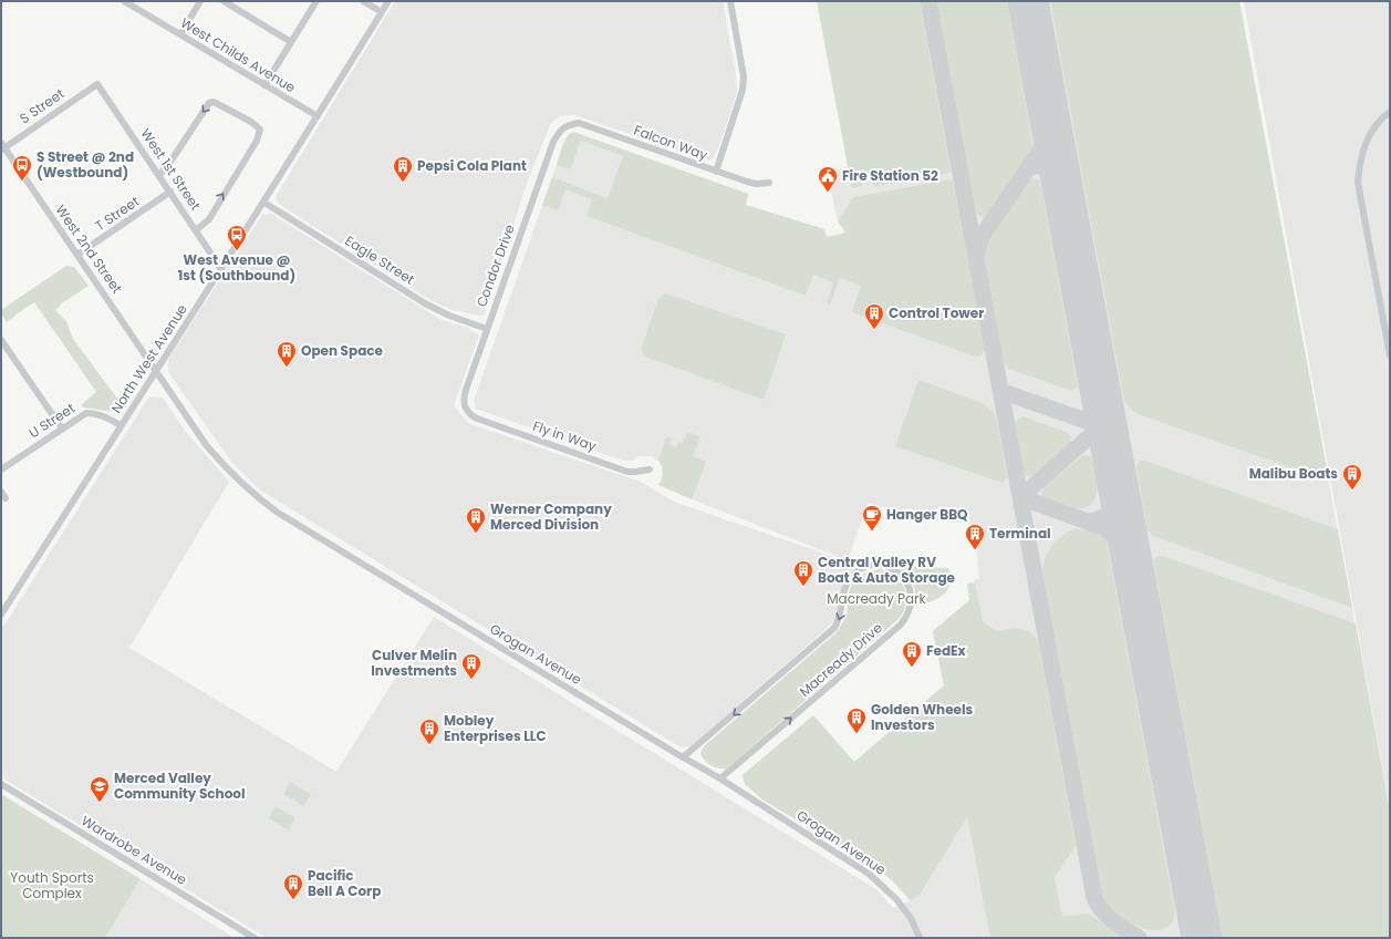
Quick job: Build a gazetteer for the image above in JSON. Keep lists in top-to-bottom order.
{
  "streets": {
    "street": [
      "West Childs Avenue",
      "S Street",
      "Falcon Way",
      "West 1st Street",
      "T Street",
      "West 2nd Street",
      "Eagle Street",
      "Condor Drive",
      "North West Avenue",
      "U Street",
      "Fly in Way",
      "Grogan Avenue",
      "Macready Drive",
      "Wardrobe Avenue"
    ]
  },
  "crossings": [
    ["West Childs Avenue", "North West Avenue"],
    ["S Street", "West 1st Street"],
    ["S Street", "West 2nd Street"],
    ["Falcon Way", "Condor Drive"],
    ["West 1st Street", "T Street"],
    ["West 1st Street", "North West Avenue"],
    ["T Street", "West 2nd Street"],
    ["West 2nd Street", "North West Avenue"],
    ["West 2nd Street", "Grogan Avenue"],
    ["Eagle Street", "Condor Drive"],
    ["Eagle Street", "North West Avenue"],
    ["Condor Drive", "Fly in Way"],
    ["North West Avenue", "U Street"],
    ["North West Avenue", "Grogan Avenue"],
    ["Grogan Avenue", "Macready Drive"]
  ],
  "parks": ["Macready Park", "Youth Sports Complex"],
  "places": {
    "bus stop": ["S Street @ 2nd (Westbound)", "West Avenue @ 1st (Southbound)"],
    "building": [
      "Pepsi Cola Plant",
      "Control Tower",
      "Open Space",
      "Malibu Boats",
      "Werner Company Merced Division",
      "Terminal",
      "Central Valley RV Boat & Auto Storage",
      "FedEx",
      "Culver Melin Investments",
      "Golden Wheels Investors",
      "Mobley Enterprises LLC",
      "Pacific Bell A Corp"
    ],
    "public building": ["Fire Station 52"],
    "cafe": ["Hanger BBQ"],
    "school or university": ["Merced Valley Community School"]
  }
}
